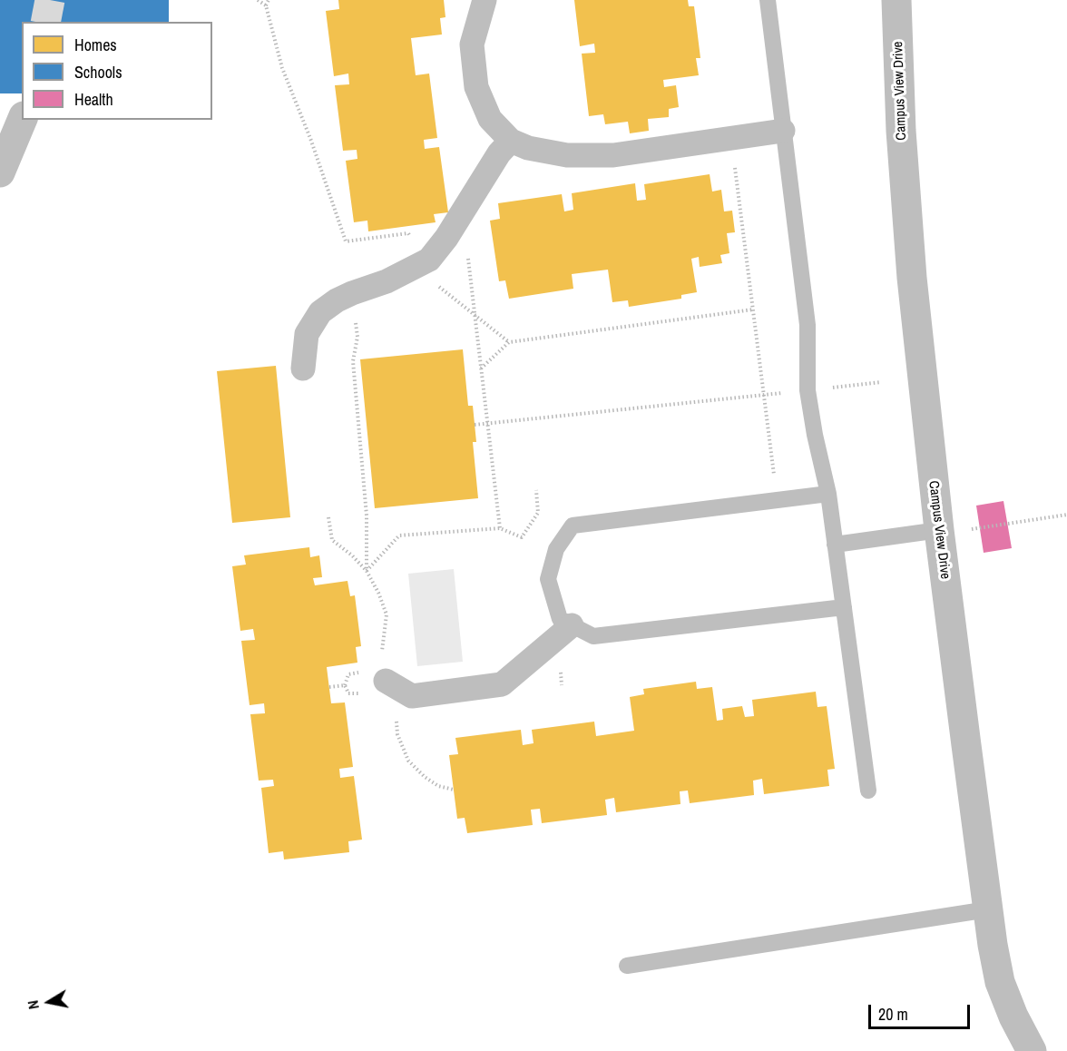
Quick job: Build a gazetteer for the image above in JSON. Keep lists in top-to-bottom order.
{
  "streets": {
    "street": ["Campus View Drive"]
  },
  "legend": ["Homes", "Schools", "Health"],
  "scale_bar": "20 m",
  "north": "left"
}
